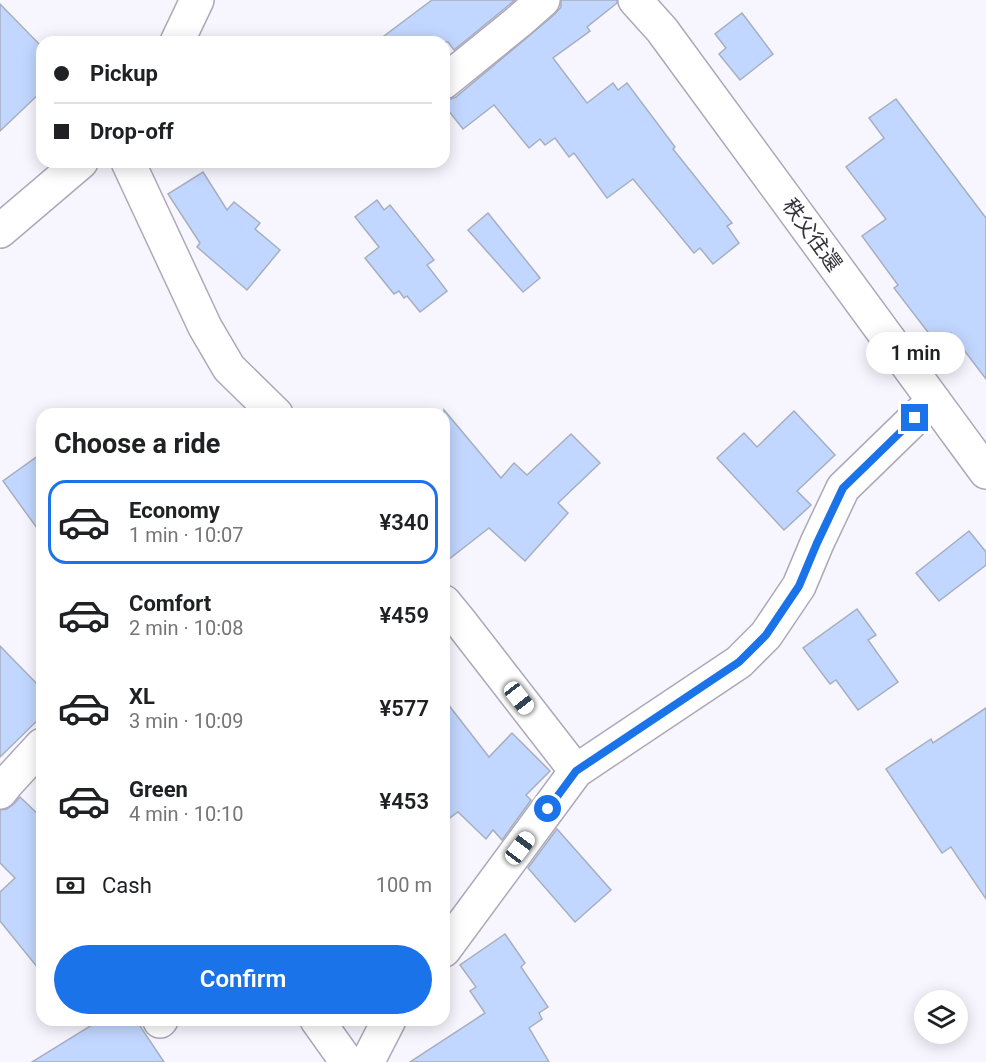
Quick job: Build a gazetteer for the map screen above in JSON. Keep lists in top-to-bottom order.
{
  "streets": {
    "main road": ["秩父往還"]
  },
  "page": {
    "banner": ["Pickup", "Drop-off"],
    "bubble": "1 min",
    "heading": "Choose a ride",
    "list": [
      {
        "name": "Economy",
        "note": "1 min · 10:07",
        "value": "¥340"
      },
      {
        "name": "Comfort",
        "note": "2 min · 10:08",
        "value": "¥459"
      },
      {
        "name": "XL",
        "note": "3 min · 10:09",
        "value": "¥577"
      },
      {
        "name": "Green",
        "note": "4 min · 10:10",
        "value": "¥453"
      }
    ],
    "pay": ["Cash", "100 m"],
    "buttons": "Confirm"
  }
}
